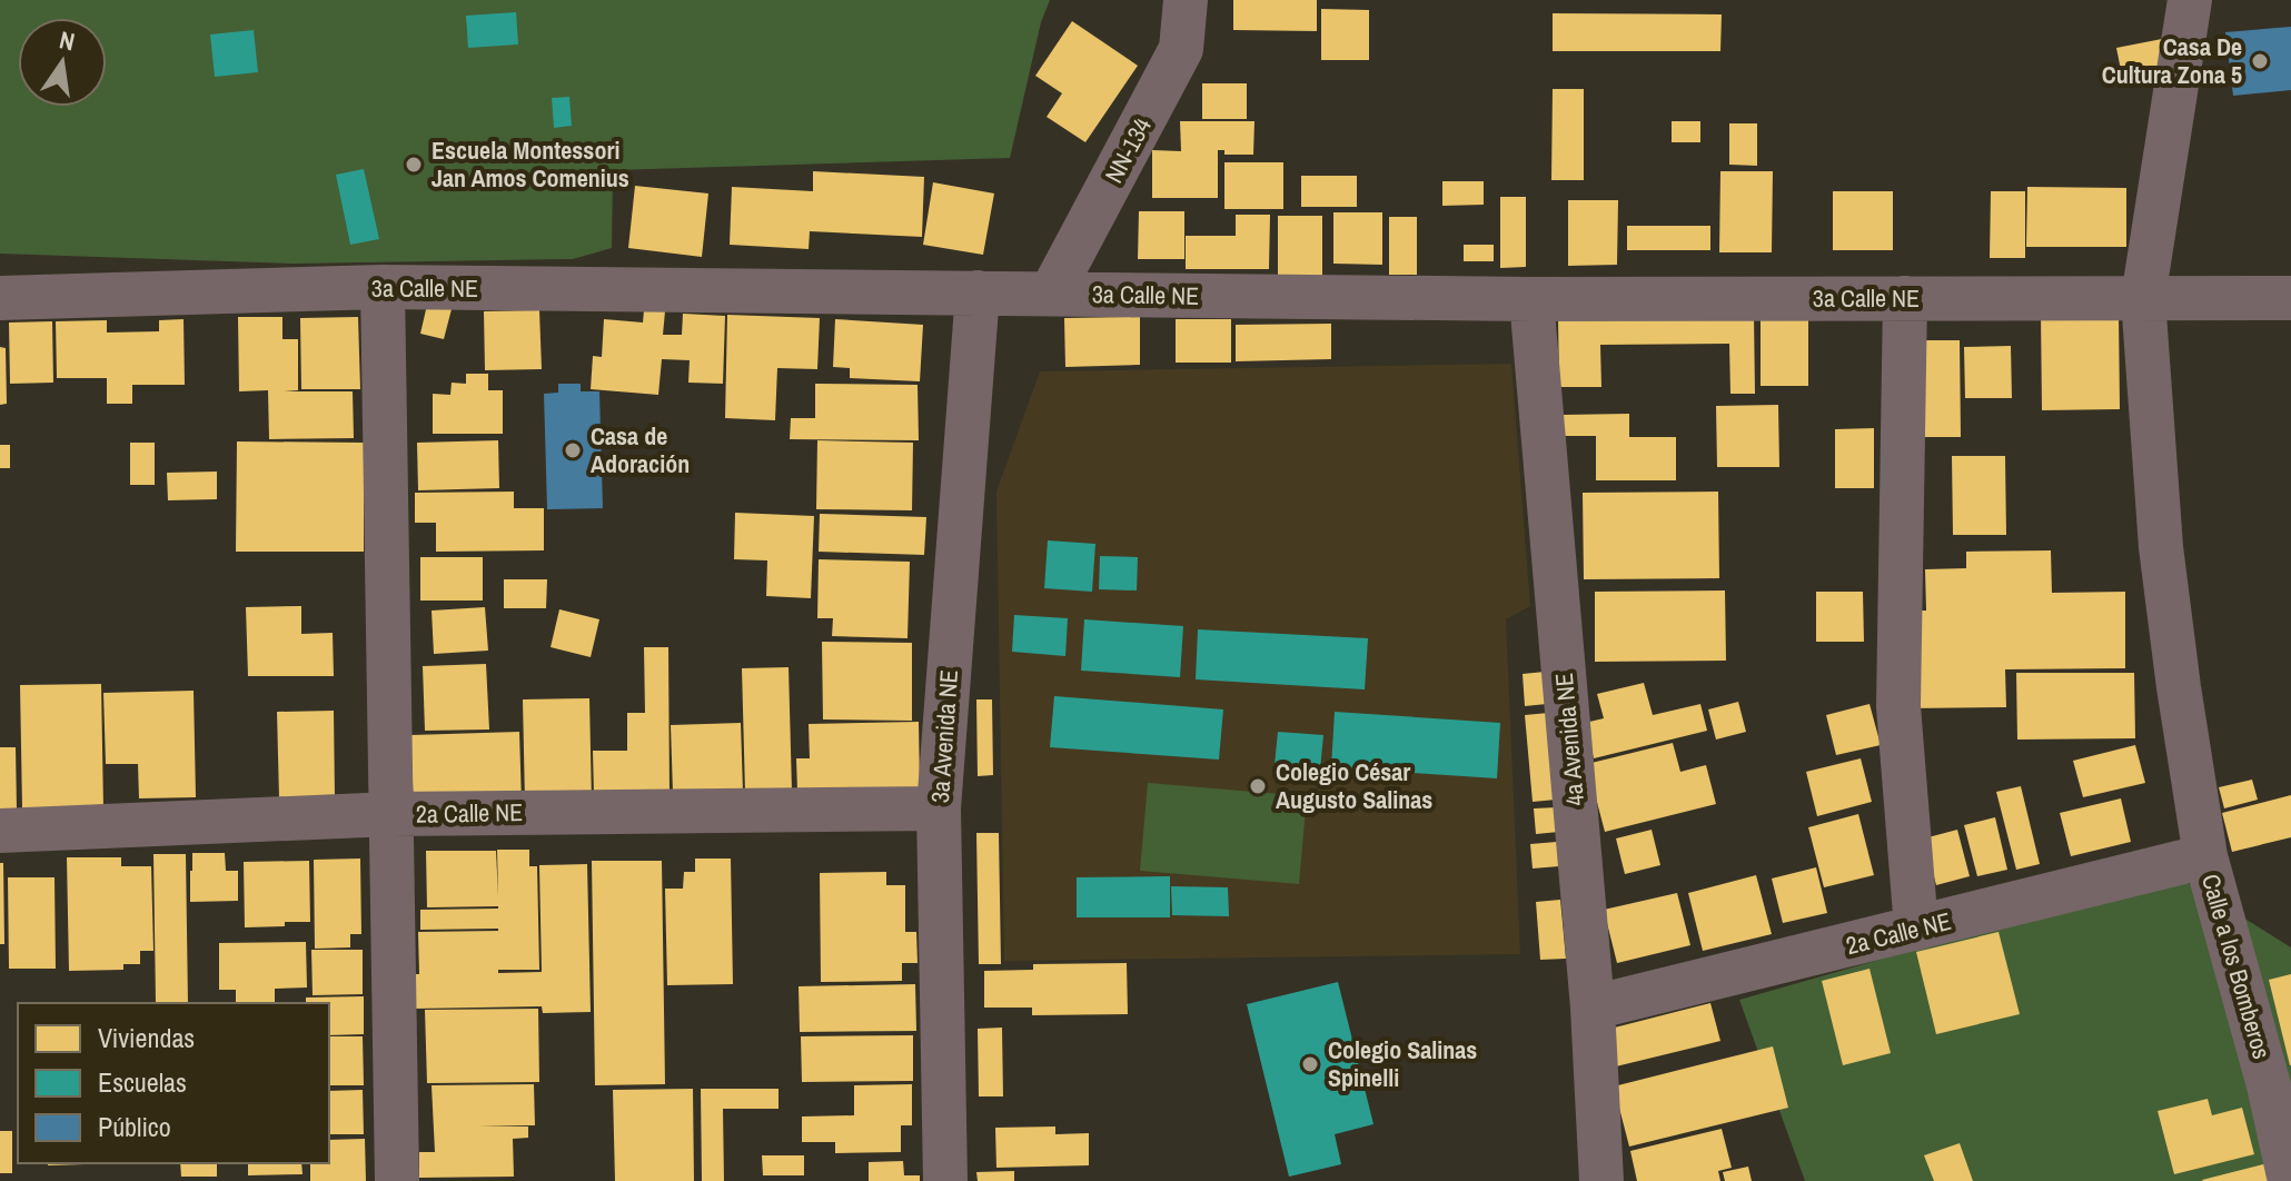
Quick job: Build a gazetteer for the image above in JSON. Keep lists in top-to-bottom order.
{
  "streets": {
    "street": [
      "NN-134",
      "3a Calle NE",
      "3a Avenida NE",
      "4a Avenida NE",
      "2a Calle NE",
      "Calle a los Bomberos"
    ]
  },
  "crossings": [
    ["NN-134", "3a Calle NE"],
    ["3a Calle NE", "3a Avenida NE"],
    ["3a Calle NE", "4a Avenida NE"],
    ["3a Calle NE", "Calle a los Bomberos"],
    ["3a Avenida NE", "2a Calle NE"],
    ["4a Avenida NE", "2a Calle NE"],
    ["2a Calle NE", "Calle a los Bomberos"]
  ],
  "places": [
    "Casa De Cultura Zona 5",
    "Escuela Montessori Jan Amos Comenius",
    "Casa de Adoración",
    "Colegio César Augusto Salinas",
    "Colegio Salinas Spinelli"
  ],
  "legend": ["Viviendas", "Escuelas", "Público"],
  "north": "top"
}
